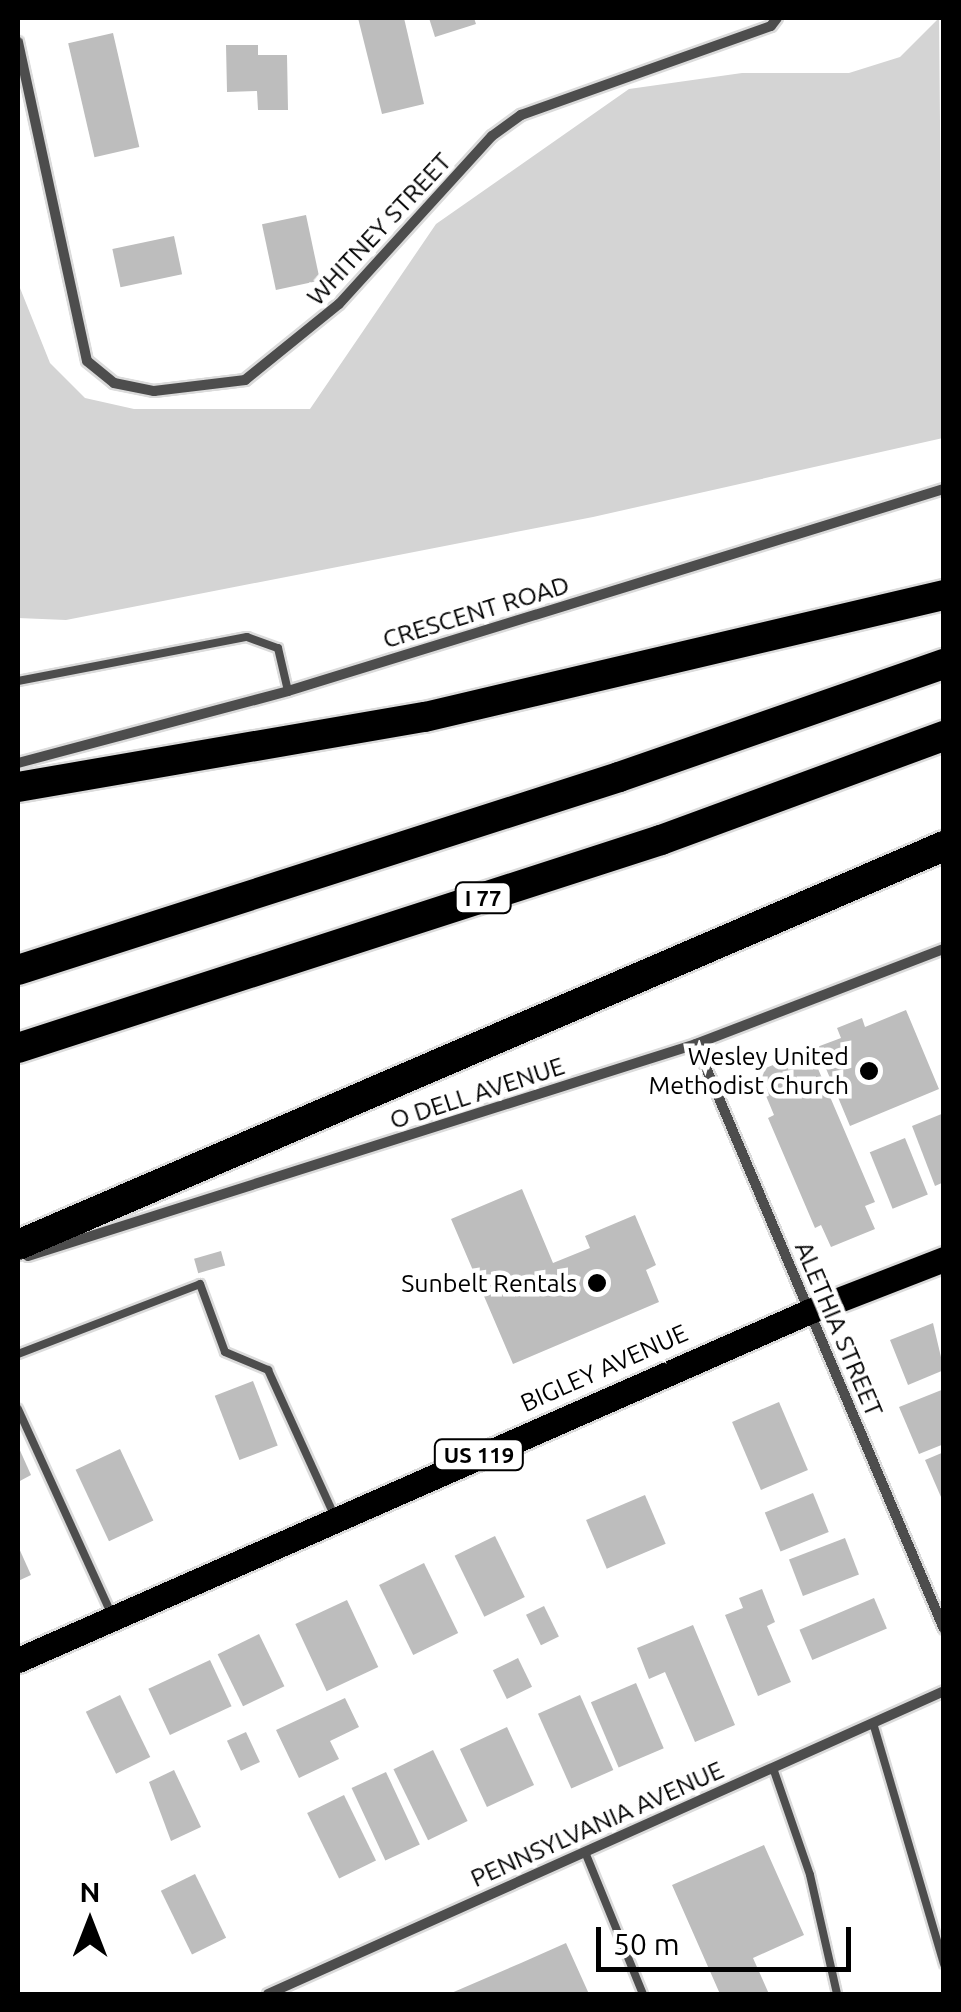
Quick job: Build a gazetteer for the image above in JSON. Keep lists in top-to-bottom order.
{
  "streets": {
    "highway": ["I 77"],
    "main road": ["BIGLEY AVENUE", "US 119"],
    "street": [
      "WHITNEY STREET",
      "CRESCENT ROAD",
      "O DELL AVENUE",
      "ALETHIA STREET",
      "PENNSYLVANIA AVENUE"
    ]
  },
  "crossings": [
    ["O DELL AVENUE", "ALETHIA STREET"],
    ["ALETHIA STREET", "BIGLEY AVENUE"]
  ],
  "places": ["Wesley United Methodist Church", "Sunbelt Rentals"],
  "scale_bar": "50 m",
  "north": "top"
}
